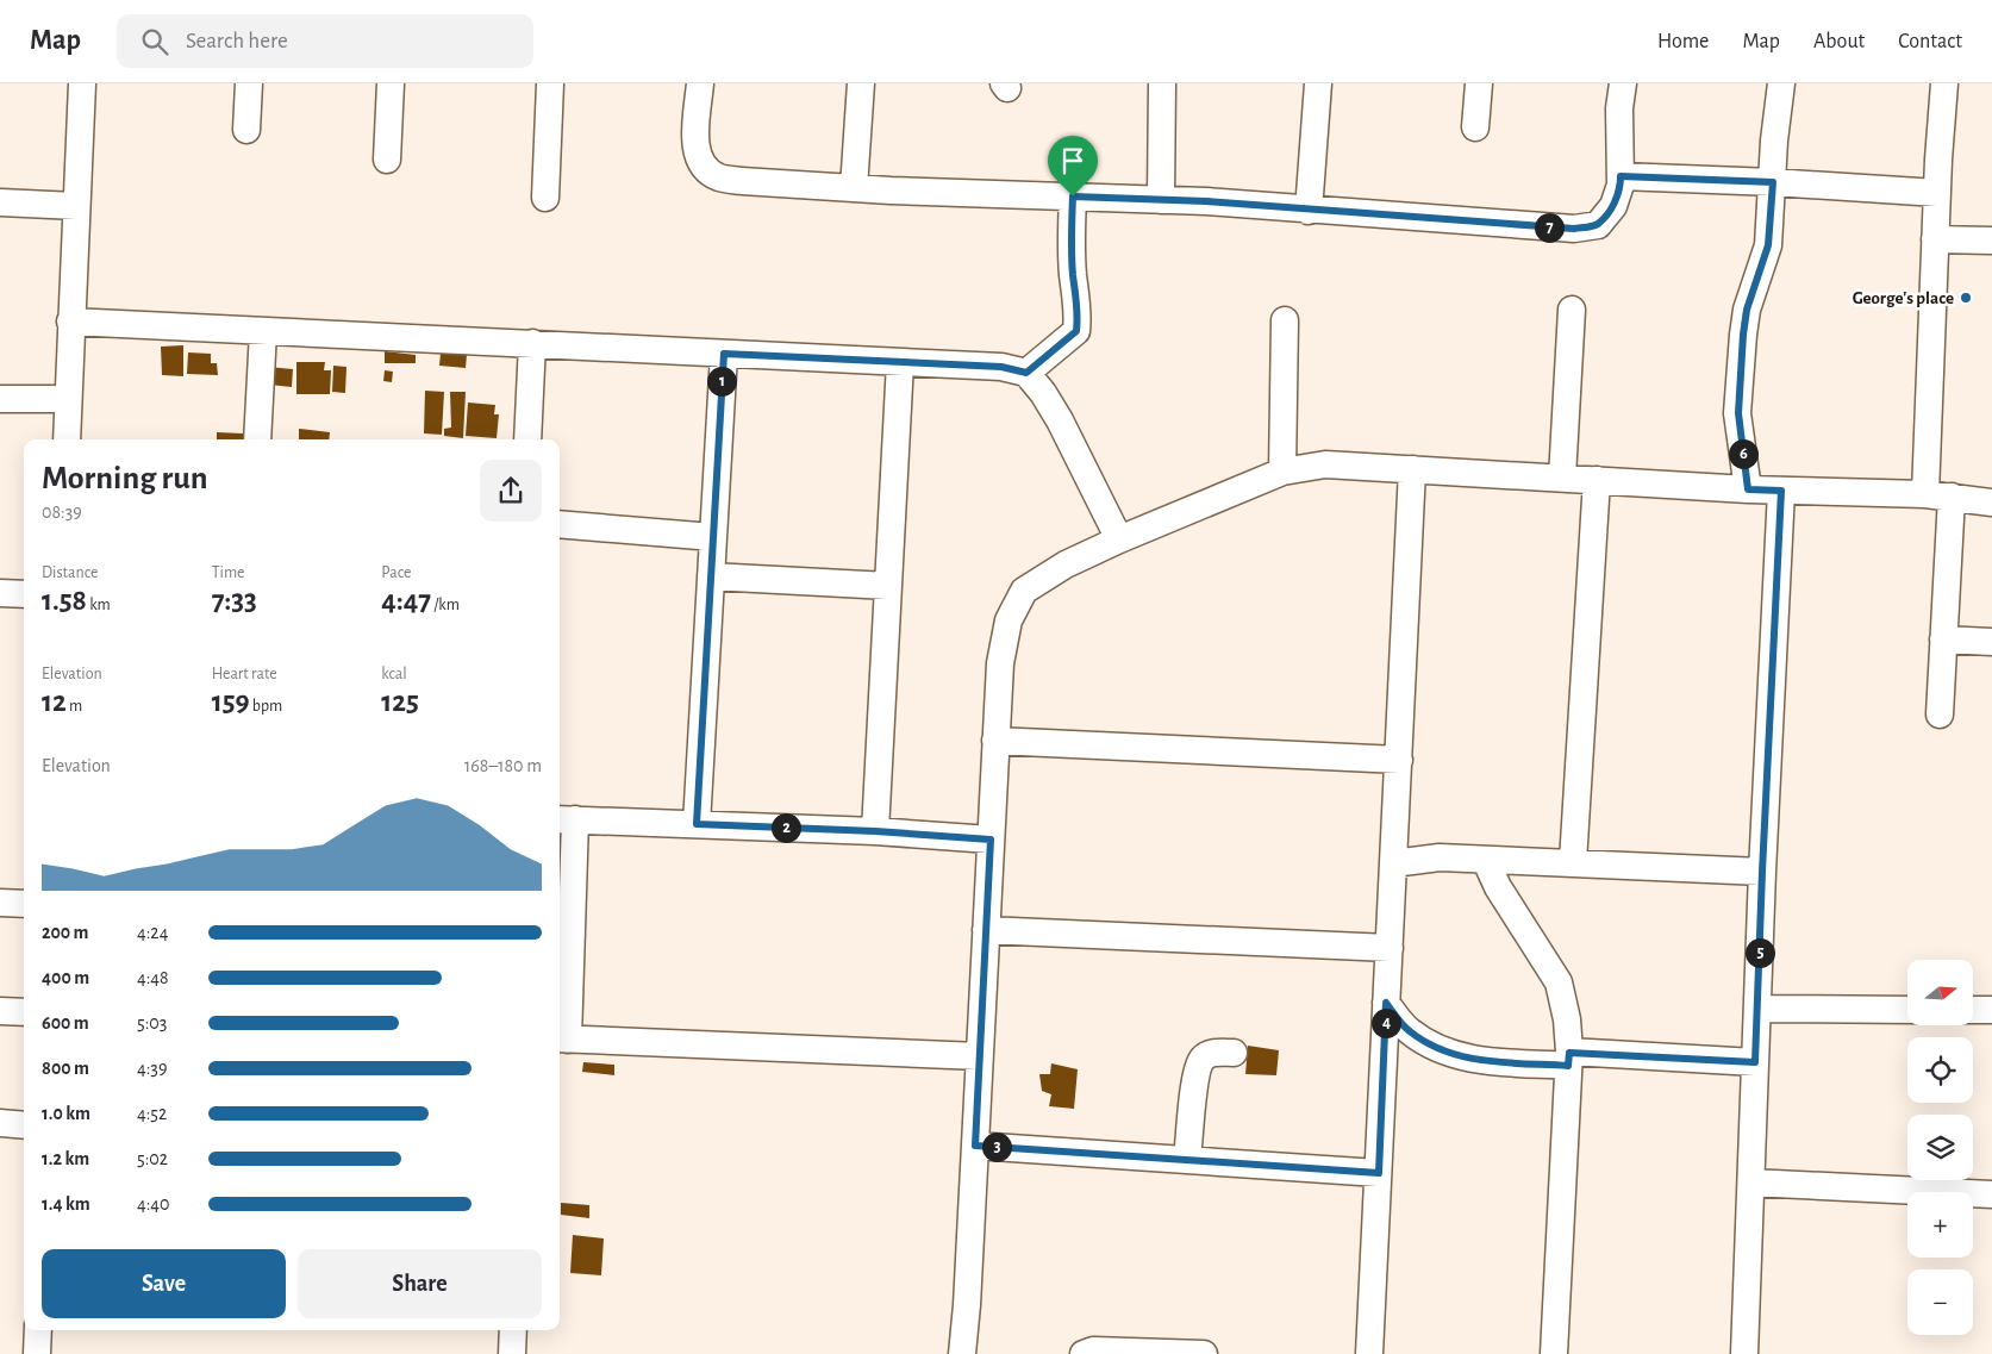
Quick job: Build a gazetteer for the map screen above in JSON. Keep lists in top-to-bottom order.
{
  "places": ["George's place"],
  "north": "right",
  "page": {
    "header": "Map",
    "search": "Search here",
    "nav": [
      "Home",
      "Map",
      "About",
      "Contact"
    ],
    "pins": [
      "7",
      "1",
      "6",
      "2",
      "5",
      "4",
      "3"
    ],
    "heading": ["Morning run", "08:39"],
    "stats": [
      ["Distance", "1.58 km"],
      ["Time", "7:33"],
      ["Pace", "4:47 /km"],
      ["Elevation", "12 m"],
      ["Heart rate", "159 bpm"],
      ["kcal", "125"]
    ],
    "chart": ["Elevation", "168–180 m"],
    "list": [
      {
        "name": "200 m",
        "note": "4:24"
      },
      {
        "name": "400 m",
        "note": "4:48"
      },
      {
        "name": "600 m",
        "note": "5:03"
      },
      {
        "name": "800 m",
        "note": "4:39"
      },
      {
        "name": "1.0 km",
        "note": "4:52"
      },
      {
        "name": "1.2 km",
        "note": "5:02"
      },
      {
        "name": "1.4 km",
        "note": "4:40"
      }
    ],
    "map_buttons": ["+", "−"],
    "buttons": ["Save", "Share"]
  }
}
